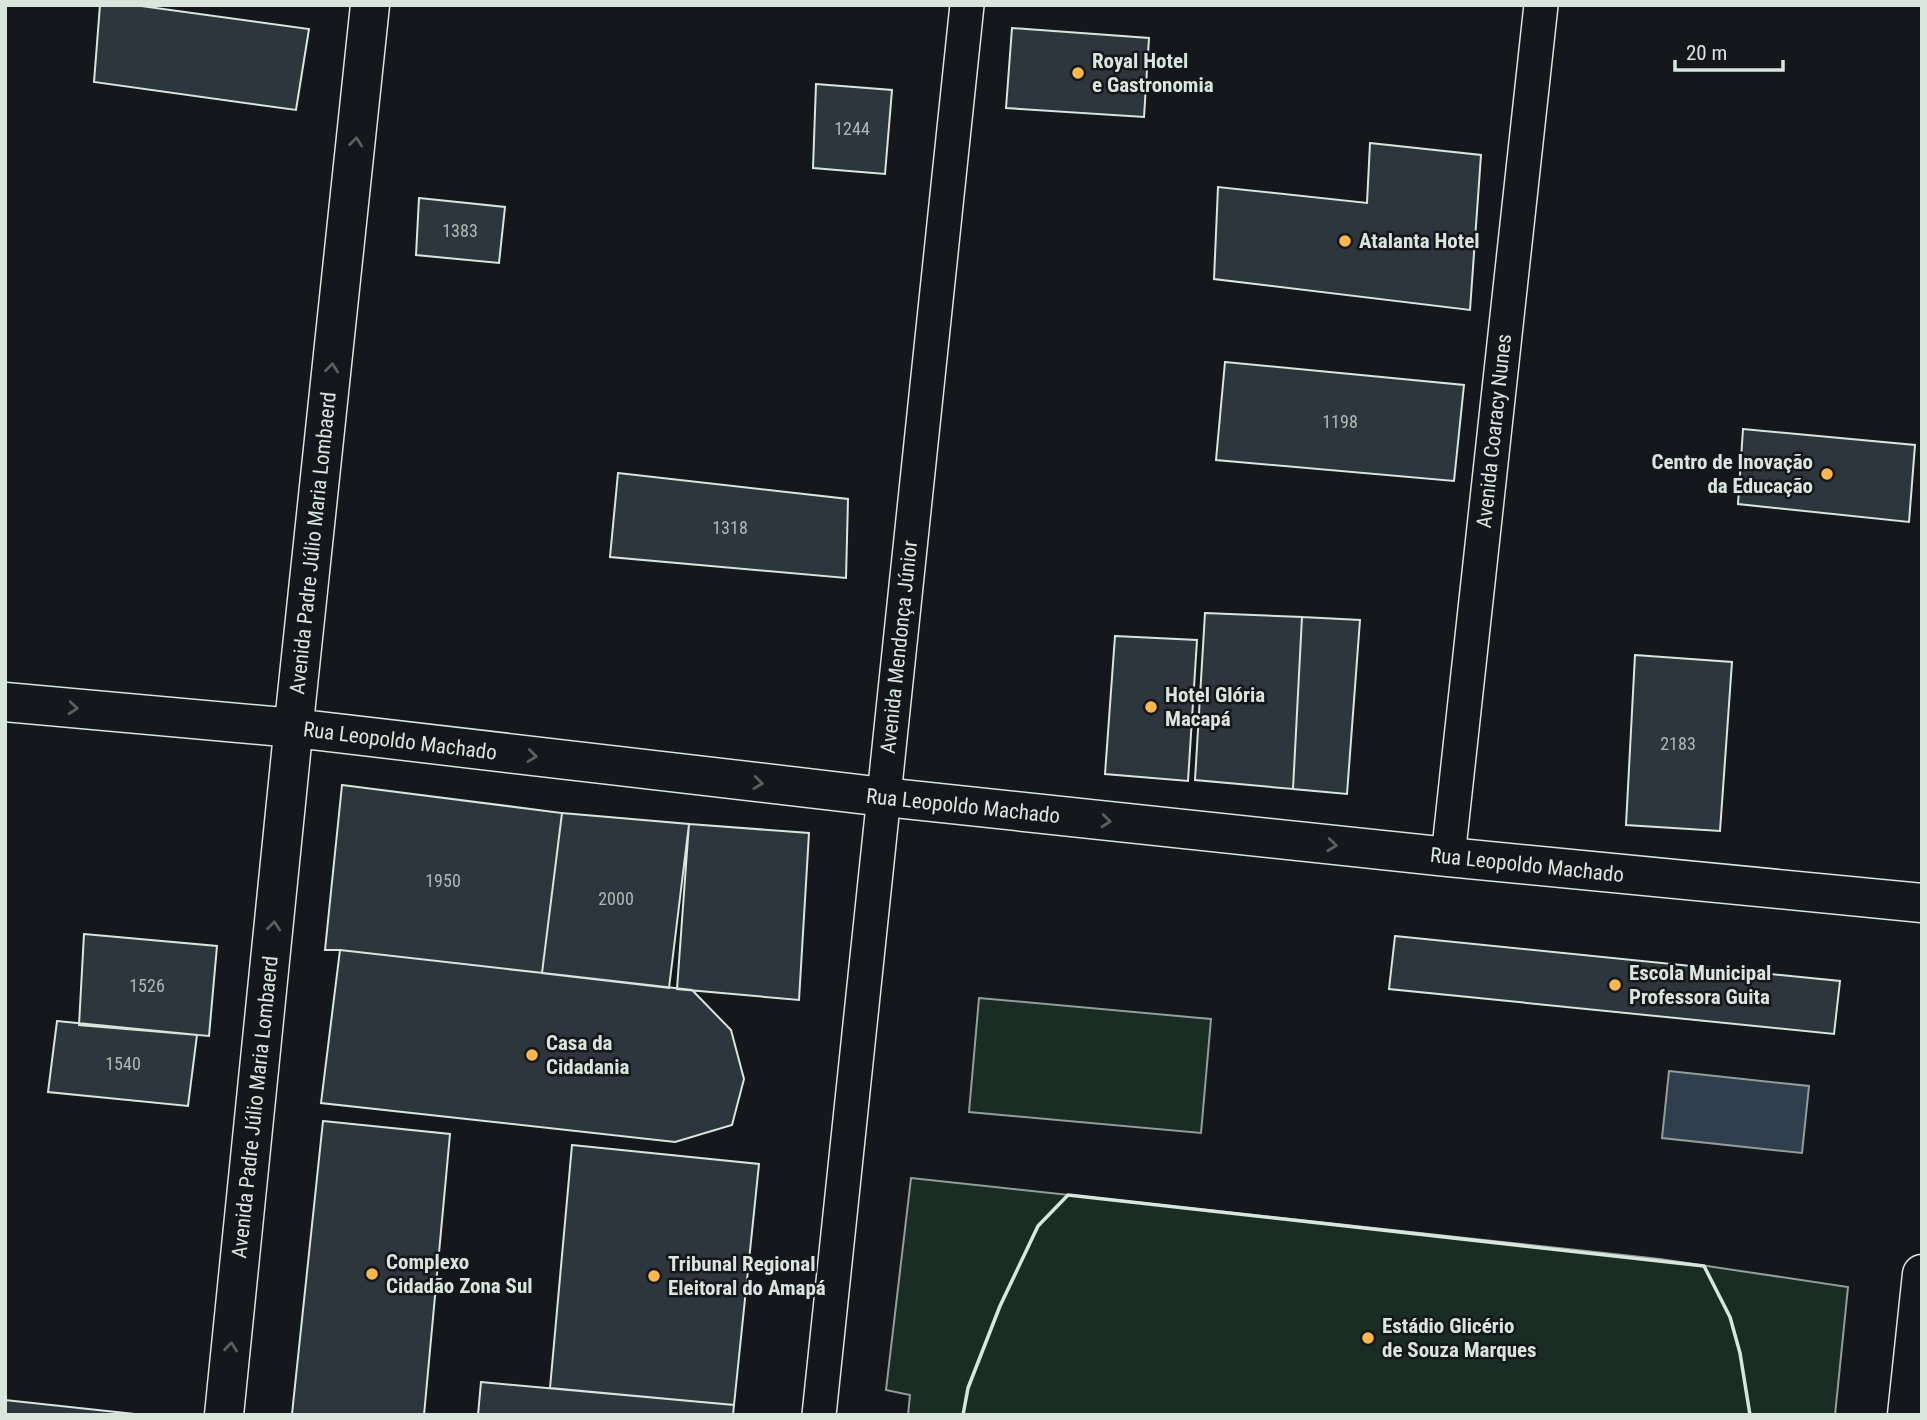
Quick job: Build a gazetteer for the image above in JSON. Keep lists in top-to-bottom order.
{
  "streets": {
    "main road": ["Avenida Padre Júlio Maria Lombaerd", "Rua Leopoldo Machado"],
    "street": ["Avenida Coaracy Nunes", "Avenida Mendonça Júnior"]
  },
  "crossings": [
    ["Avenida Coaracy Nunes", "Rua Leopoldo Machado"],
    ["Avenida Padre Júlio Maria Lombaerd", "Rua Leopoldo Machado"],
    ["Avenida Mendonça Júnior", "Rua Leopoldo Machado"]
  ],
  "one_way": ["Avenida Padre Júlio Maria Lombaerd", "Rua Leopoldo Machado"],
  "places": [
    "Royal Hotel e Gastronomia",
    "Atalanta Hotel",
    "Centro de Inovação da Educação",
    "Hotel Glória Macapá",
    "Escola Municipal Professora Guita",
    "Casa da Cidadania",
    "Complexo Cidadão Zona Sul",
    "Tribunal Regional Eleitoral do Amapá",
    "Estádio Glicério de Souza Marques"
  ],
  "house_numbers": [
    "1244",
    "1383",
    "1198",
    "1318",
    "2183",
    "1950",
    "2000",
    "1526",
    "1540"
  ],
  "scale_bar": "20 m"
}
